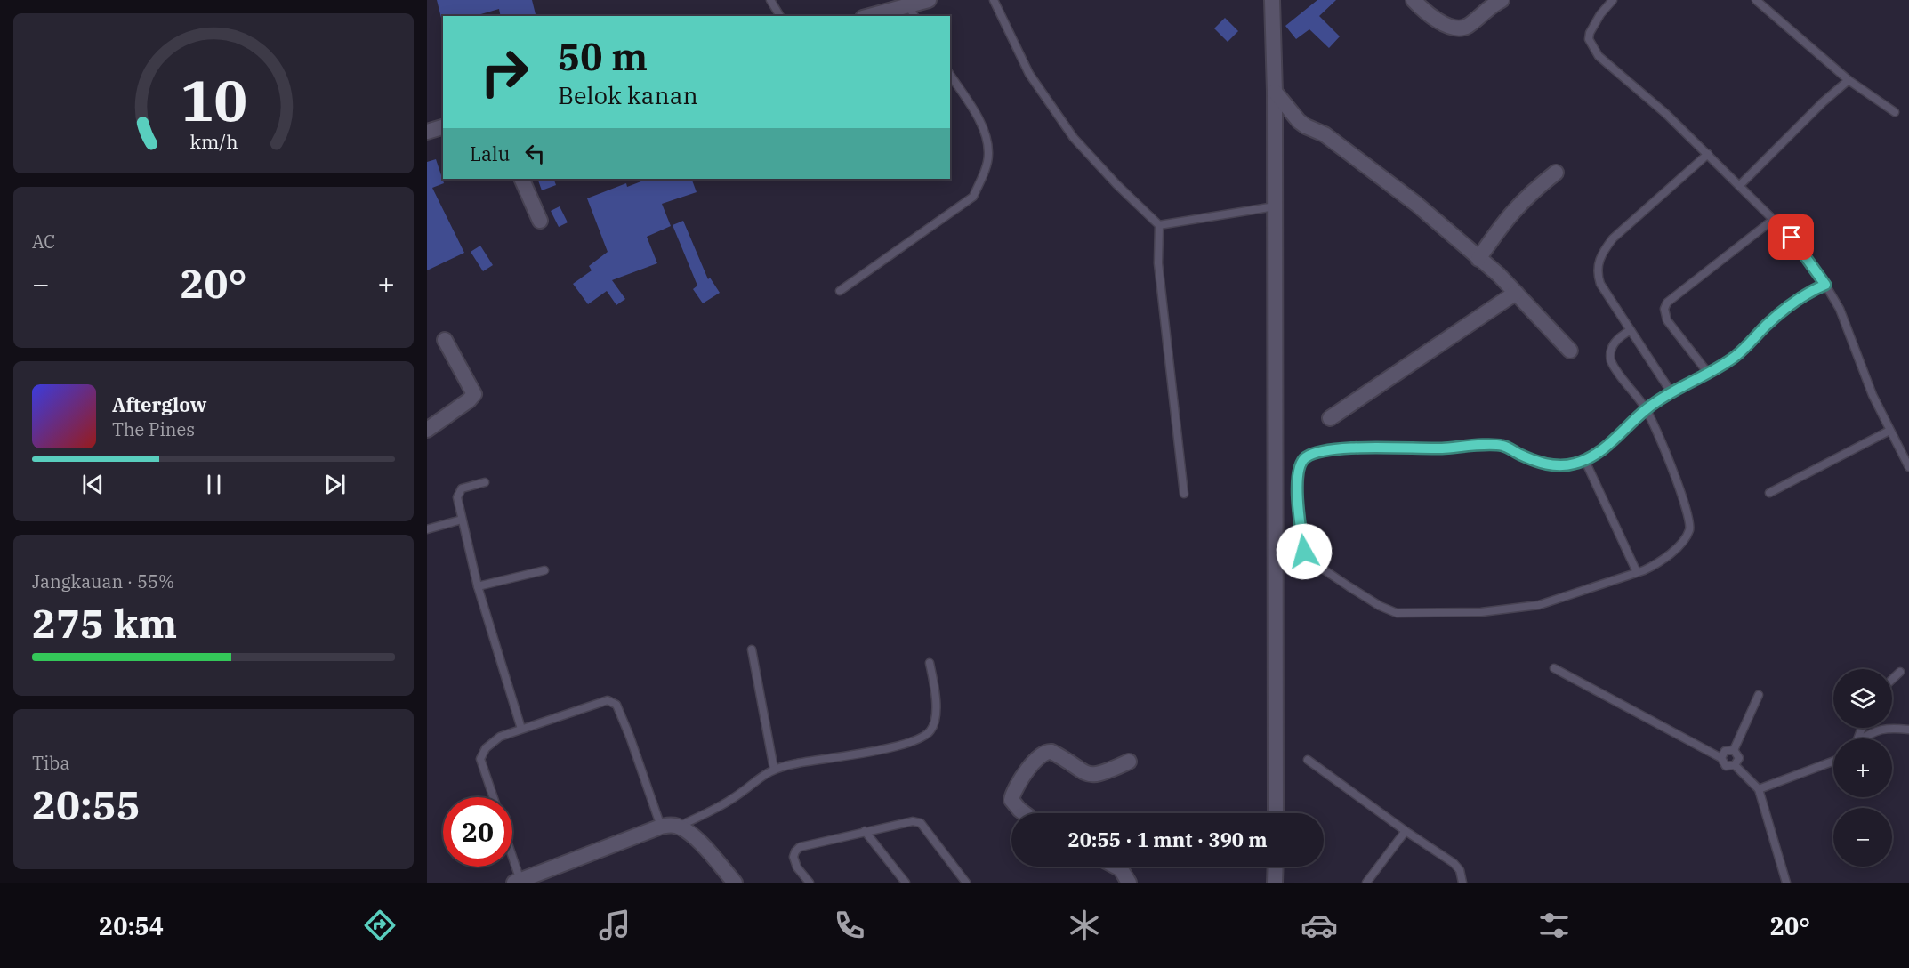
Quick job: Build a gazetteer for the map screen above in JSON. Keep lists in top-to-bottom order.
{
  "page": {
    "turn": ["50 m", "Belok kanan"],
    "then": "Lalu",
    "tile": [
      "AC",
      ["Jangkauan · 55%", "275 km"],
      ["Tiba", "20:55"]
    ],
    "heat": ["−", "20°", "+"],
    "song": ["Afterglow", "The Pines"],
    "map_buttons": ["+", "−"],
    "limit": "20",
    "trip": "20:55 · 1 mnt · 390 m",
    "tabs": ["20:54", "20°"],
    "gauge": ["10", "km/h"]
  }
}
